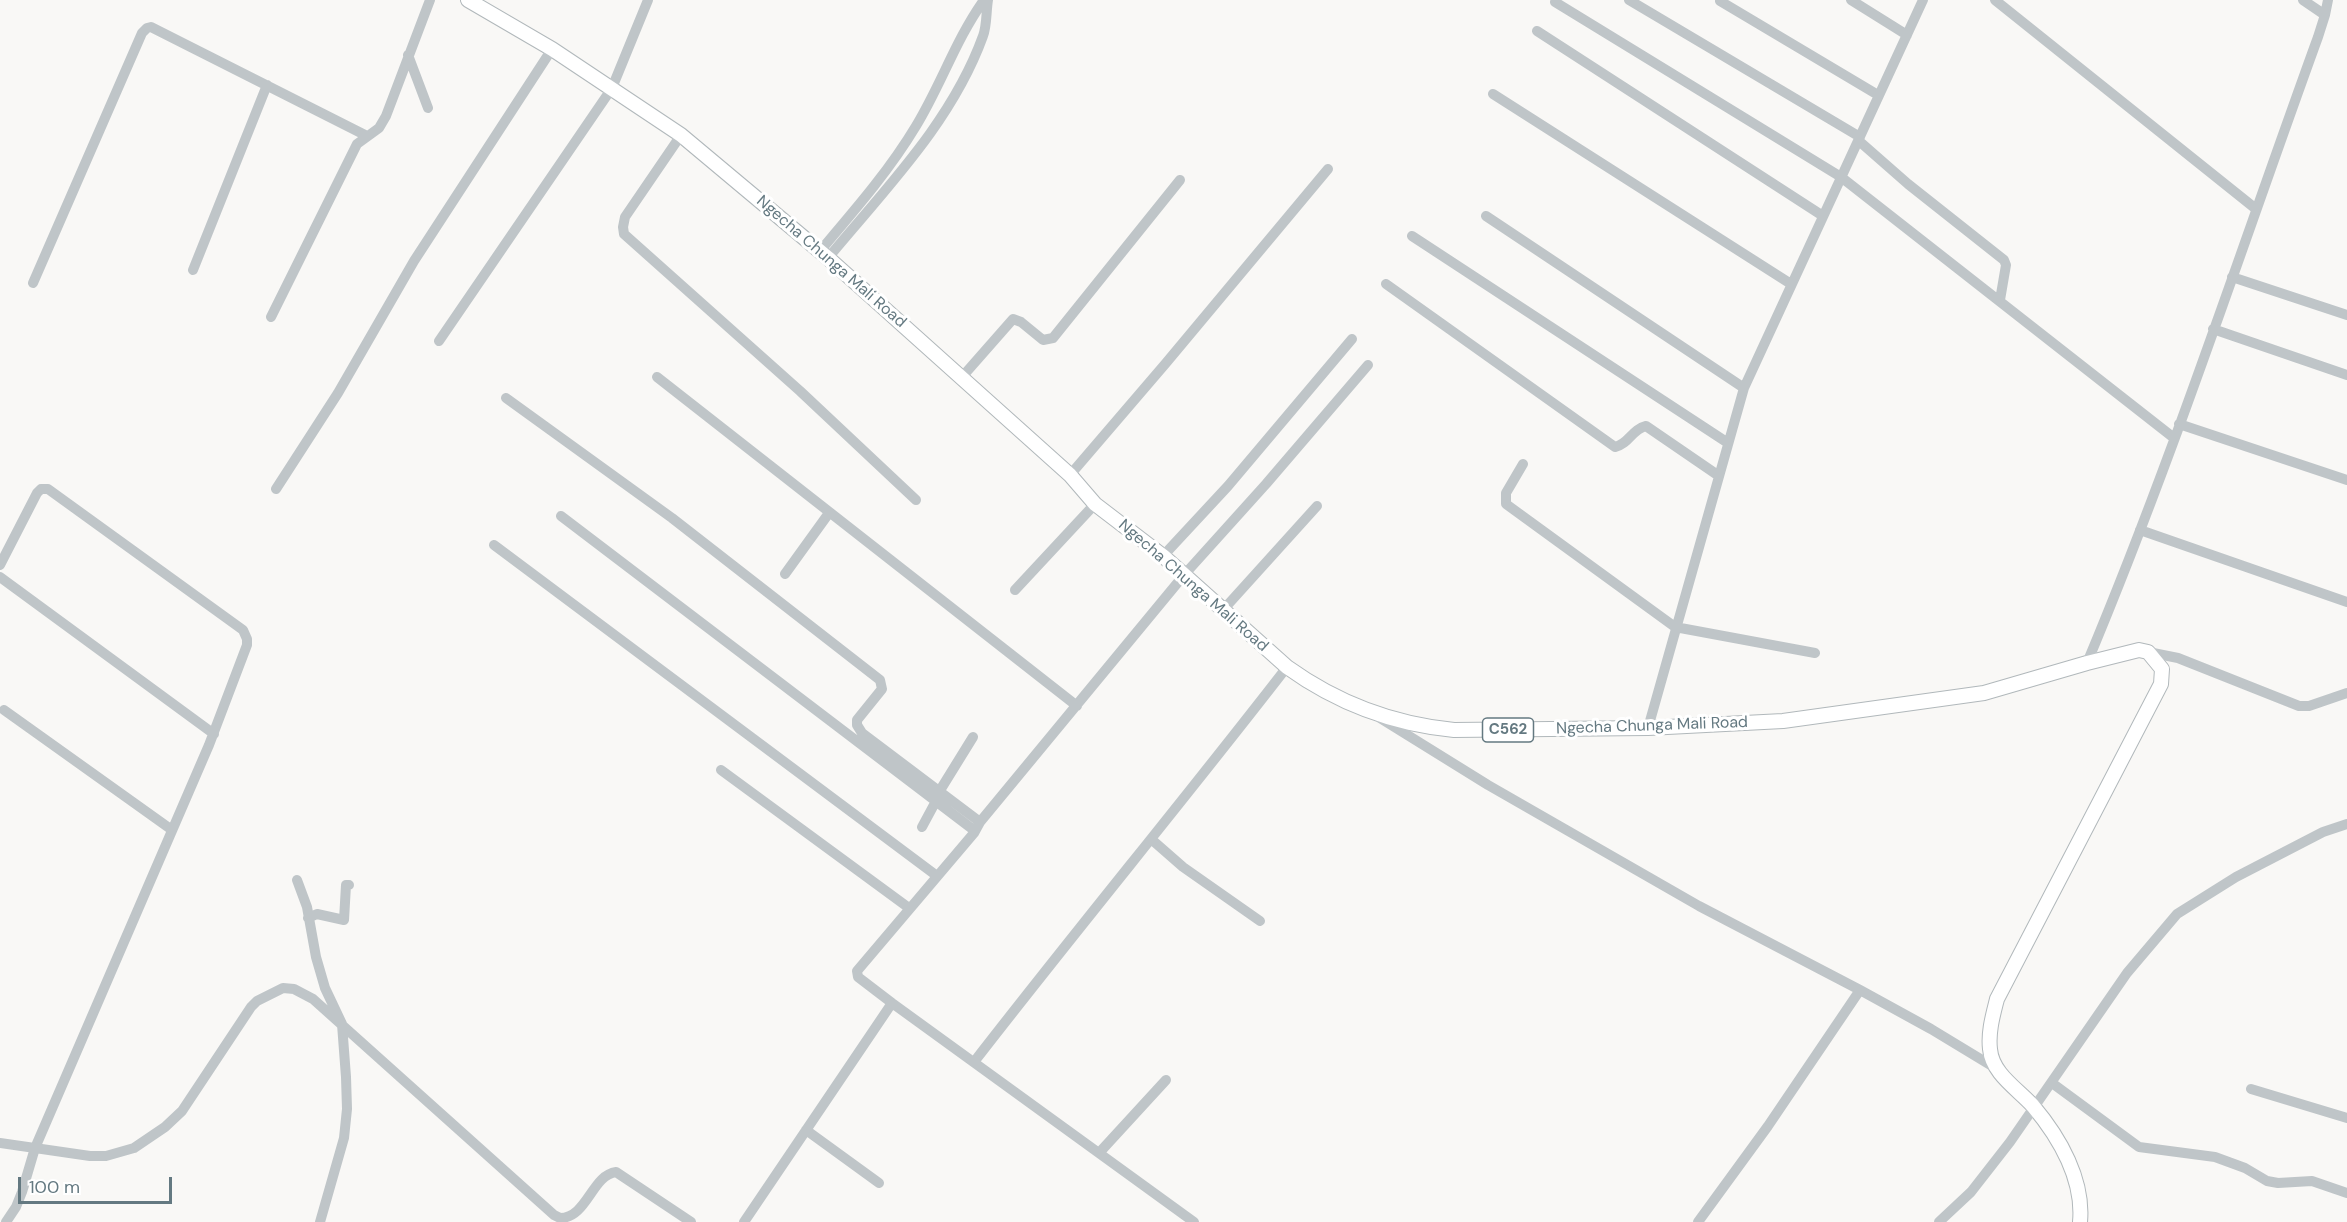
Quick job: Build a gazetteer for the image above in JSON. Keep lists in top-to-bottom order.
{
  "streets": {
    "main road": ["Ngecha Chunga Mali Road", "C562"]
  },
  "scale_bar": "100 m"
}
